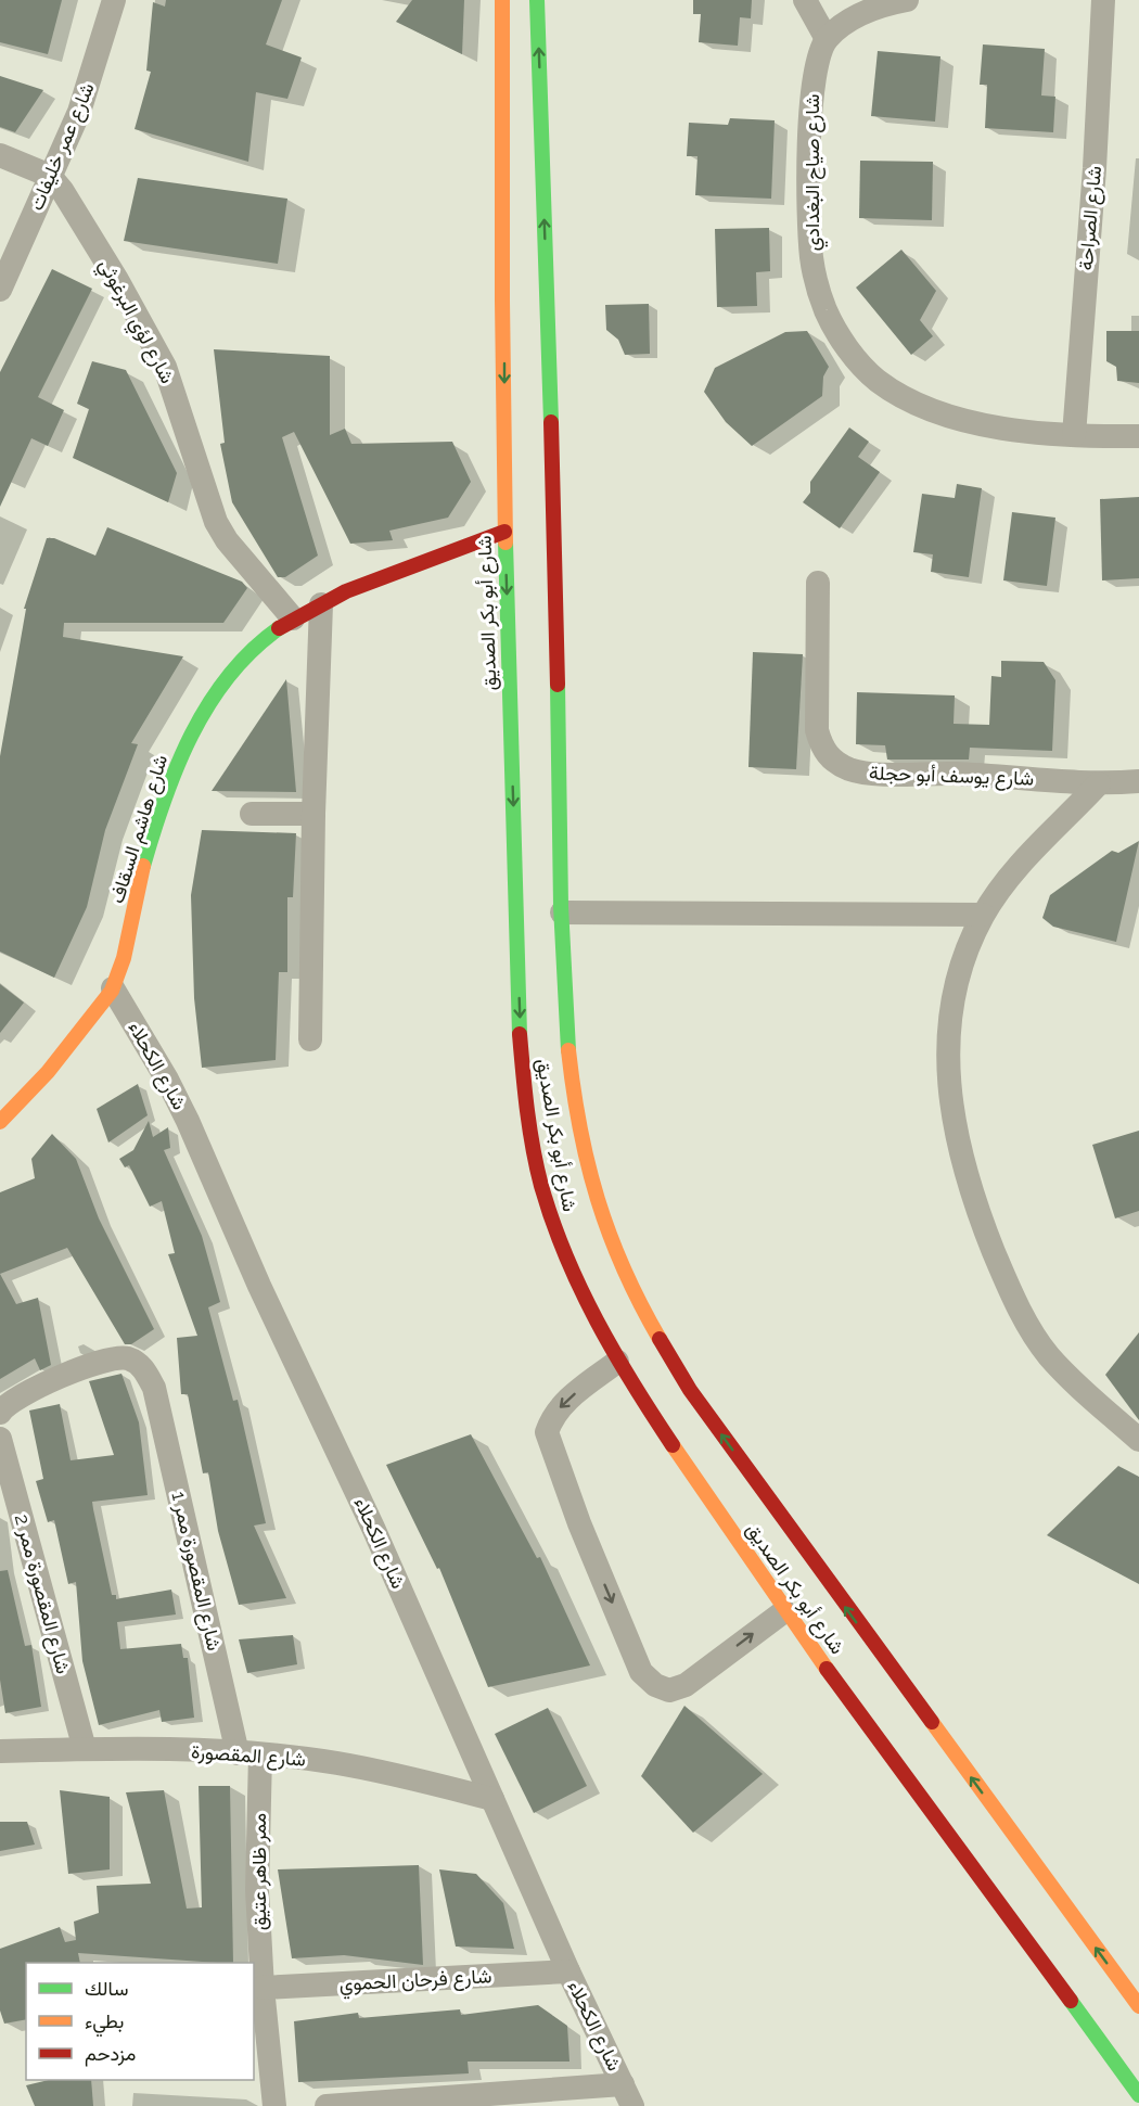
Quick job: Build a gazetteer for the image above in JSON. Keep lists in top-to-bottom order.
{
  "streets": {
    "main road": ["شارع أبو بكر الصديق", "شارع هاشم السقاف"],
    "street": [
      "شارع عمر خليفات",
      "شارع صياح البغدادي",
      "شارع الصراحة",
      "شارع لؤي البرغوثي",
      "شارع يوسف أبو حجلة",
      "شارع الكحلاء",
      "شارع المقصورة ممر 1",
      "شارع المقصورة ممر 2",
      "شارع المقصورة",
      "ممر ظاهر عتيق",
      "شارع فرحان الحموي"
    ]
  },
  "crossings": [
    ["شارع عمر خليفات", "شارع لؤي البرغوثي"],
    ["شارع صياح البغدادي", "شارع الصراحة"],
    ["شارع لؤي البرغوثي", "شارع هاشم السقاف"],
    ["شارع أبو بكر الصديق", "شارع هاشم السقاف"],
    ["شارع هاشم السقاف", "شارع الكحلاء"],
    ["شارع الكحلاء", "شارع المقصورة"],
    ["شارع الكحلاء", "شارع فرحان الحموي"],
    ["شارع المقصورة ممر 1", "شارع المقصورة"],
    ["شارع المقصورة ممر 1", "ممر ظاهر عتيق"],
    ["شارع المقصورة ممر 2", "شارع المقصورة"],
    ["شارع المقصورة", "ممر ظاهر عتيق"],
    ["ممر ظاهر عتيق", "شارع فرحان الحموي"]
  ],
  "legend": ["سالك", "بطيء", "مزدحم"]
}
